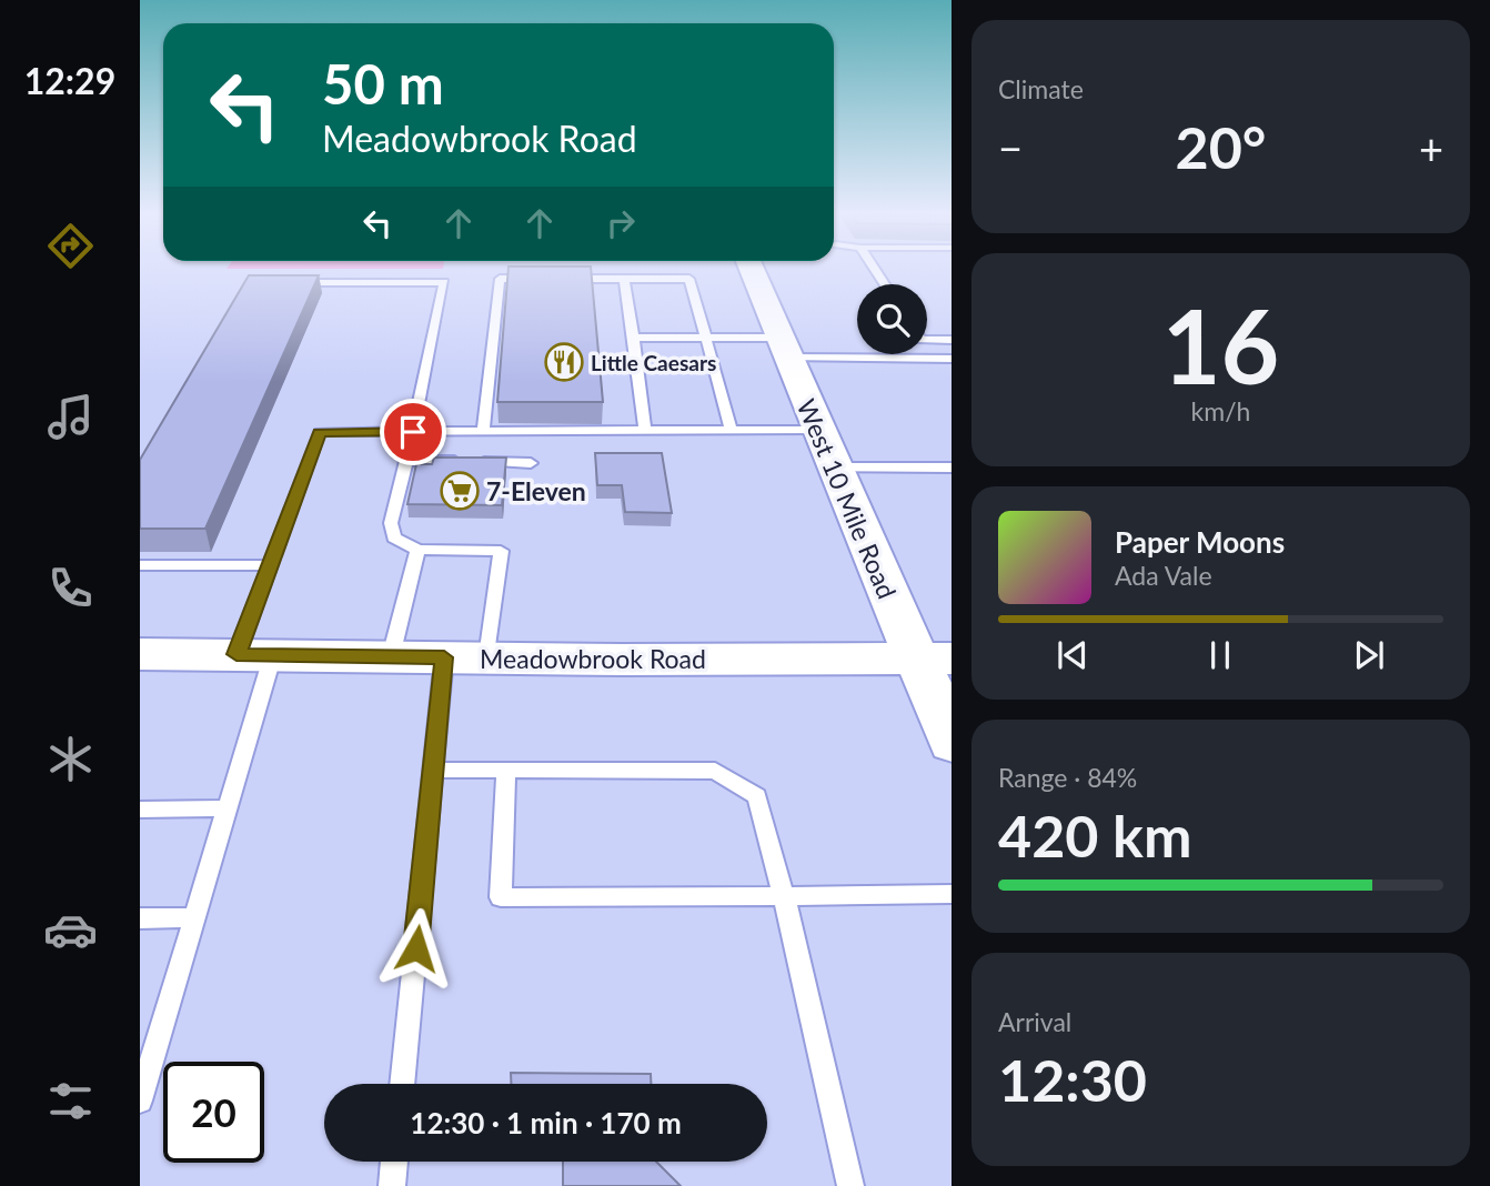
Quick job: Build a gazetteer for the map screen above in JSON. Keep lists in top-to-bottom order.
{
  "streets": {
    "main road": ["West 10 Mile Road", "Meadowbrook Road"]
  },
  "crossings": [
    ["West 10 Mile Road", "Meadowbrook Road"]
  ],
  "places": {
    "restaurant": ["Little Caesars"],
    "supermarket": ["7-Eleven"]
  },
  "page": {
    "tabs": "12:29",
    "tile": [
      "Climate",
      ["16", "km/h"],
      ["Range · 84%", "420 km"],
      ["Arrival", "12:30"]
    ],
    "turn": ["50 m", "Meadowbrook Road"],
    "heat": ["−", "20°", "+"],
    "song": ["Paper Moons", "Ada Vale"],
    "limit": "20",
    "trip": "12:30 · 1 min · 170 m"
  }
}
